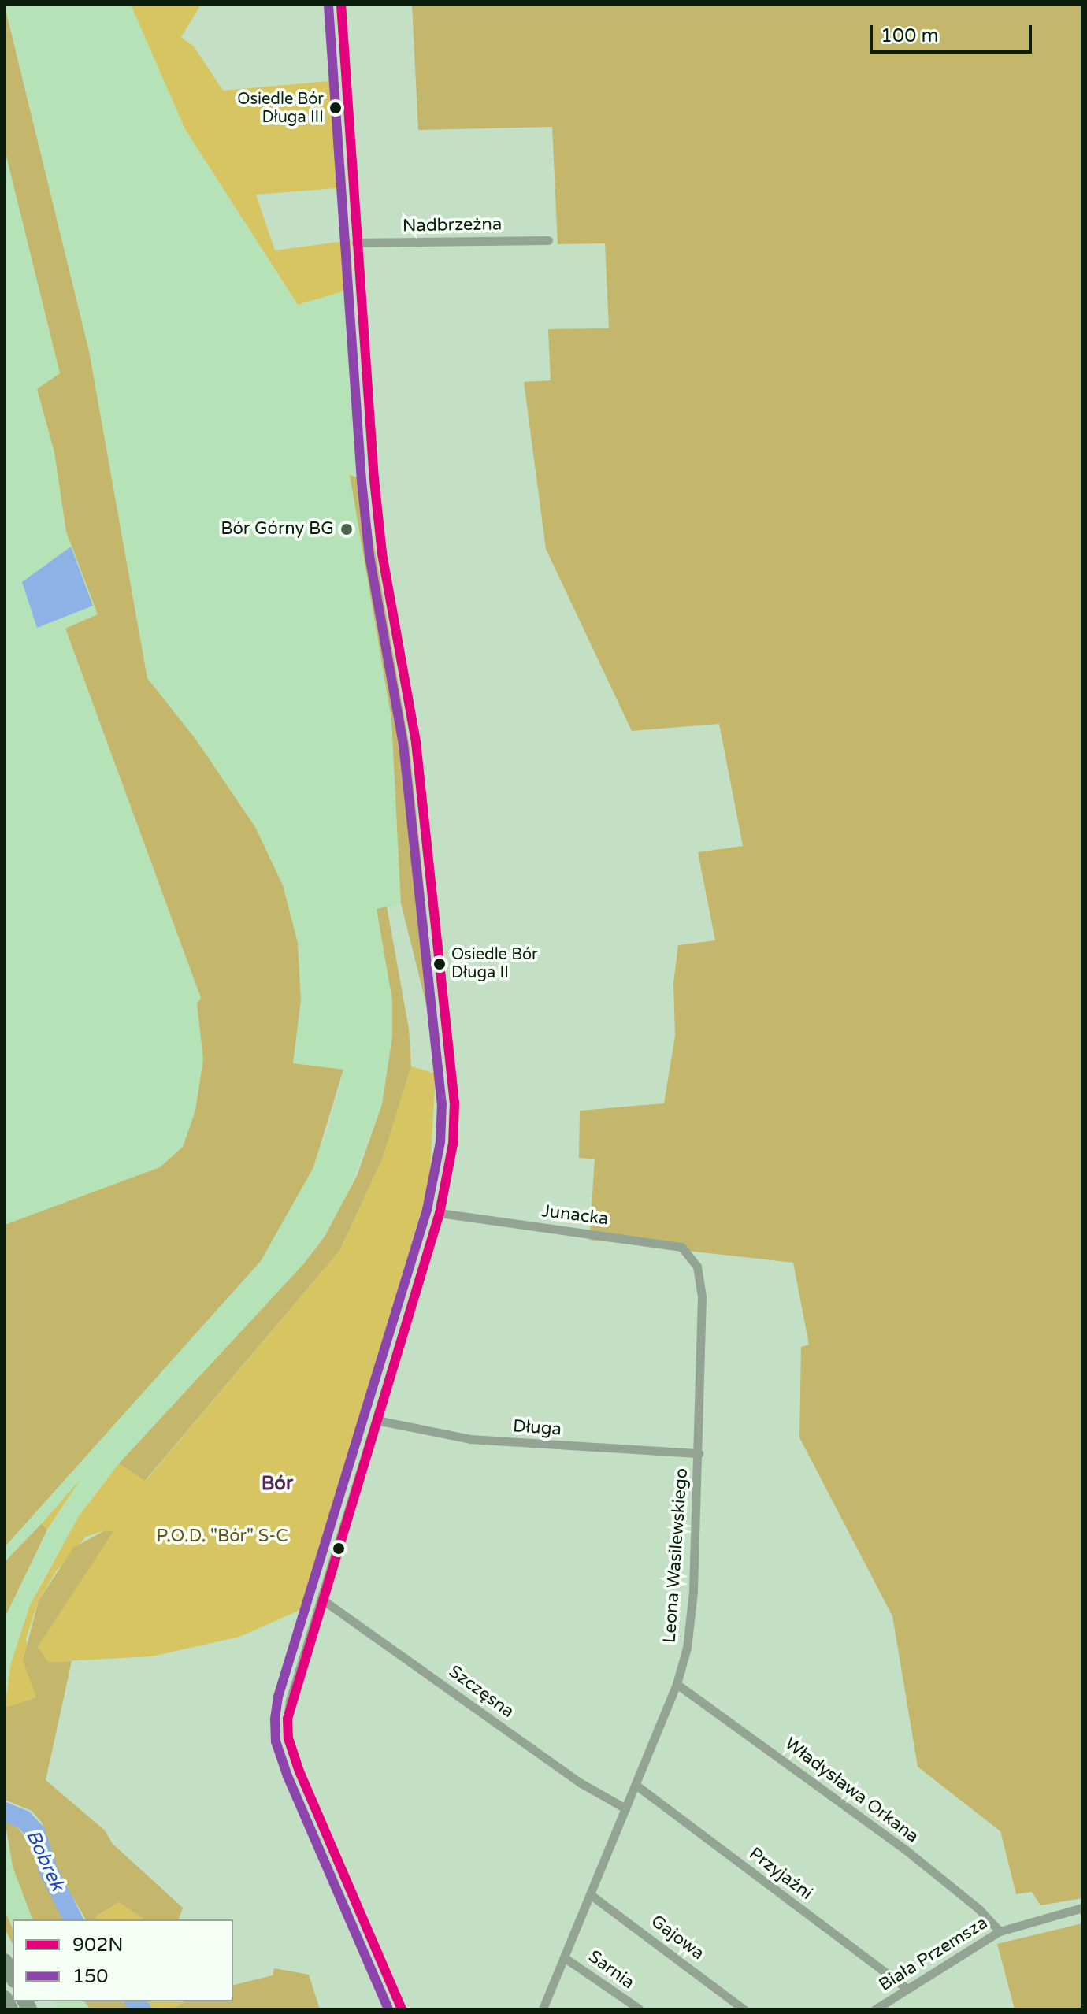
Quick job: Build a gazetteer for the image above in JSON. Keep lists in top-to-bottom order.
{
  "streets": {
    "street": [
      "Nadbrzeżna",
      "Junacka",
      "Długa",
      "Leona Wasilewskiego",
      "Szczęsna",
      "Władysława Orkana",
      "Przyjaźni",
      "Gajowa",
      "Biała Przemsza",
      "Sarnia"
    ]
  },
  "crossings": [
    ["Junacka", "Leona Wasilewskiego"],
    ["Długa", "Leona Wasilewskiego"],
    ["Leona Wasilewskiego", "Szczęsna"],
    ["Leona Wasilewskiego", "Władysława Orkana"],
    ["Leona Wasilewskiego", "Przyjaźni"],
    ["Leona Wasilewskiego", "Gajowa"],
    ["Leona Wasilewskiego", "Sarnia"],
    ["Władysława Orkana", "Biała Przemsza"],
    ["Przyjaźni", "Biała Przemsza"]
  ],
  "districts": ["Bór"],
  "water": ["Bobrek"],
  "parks": ["P.O.D. \"Bór\" S-C"],
  "places": ["Osiedle Bór Długa III", "Bór Górny BG", "Osiedle Bór Długa II"],
  "lines": ["transit line 902N", "transit line 150"],
  "legend": ["902N", "150"],
  "scale_bar": "100 m"
}
